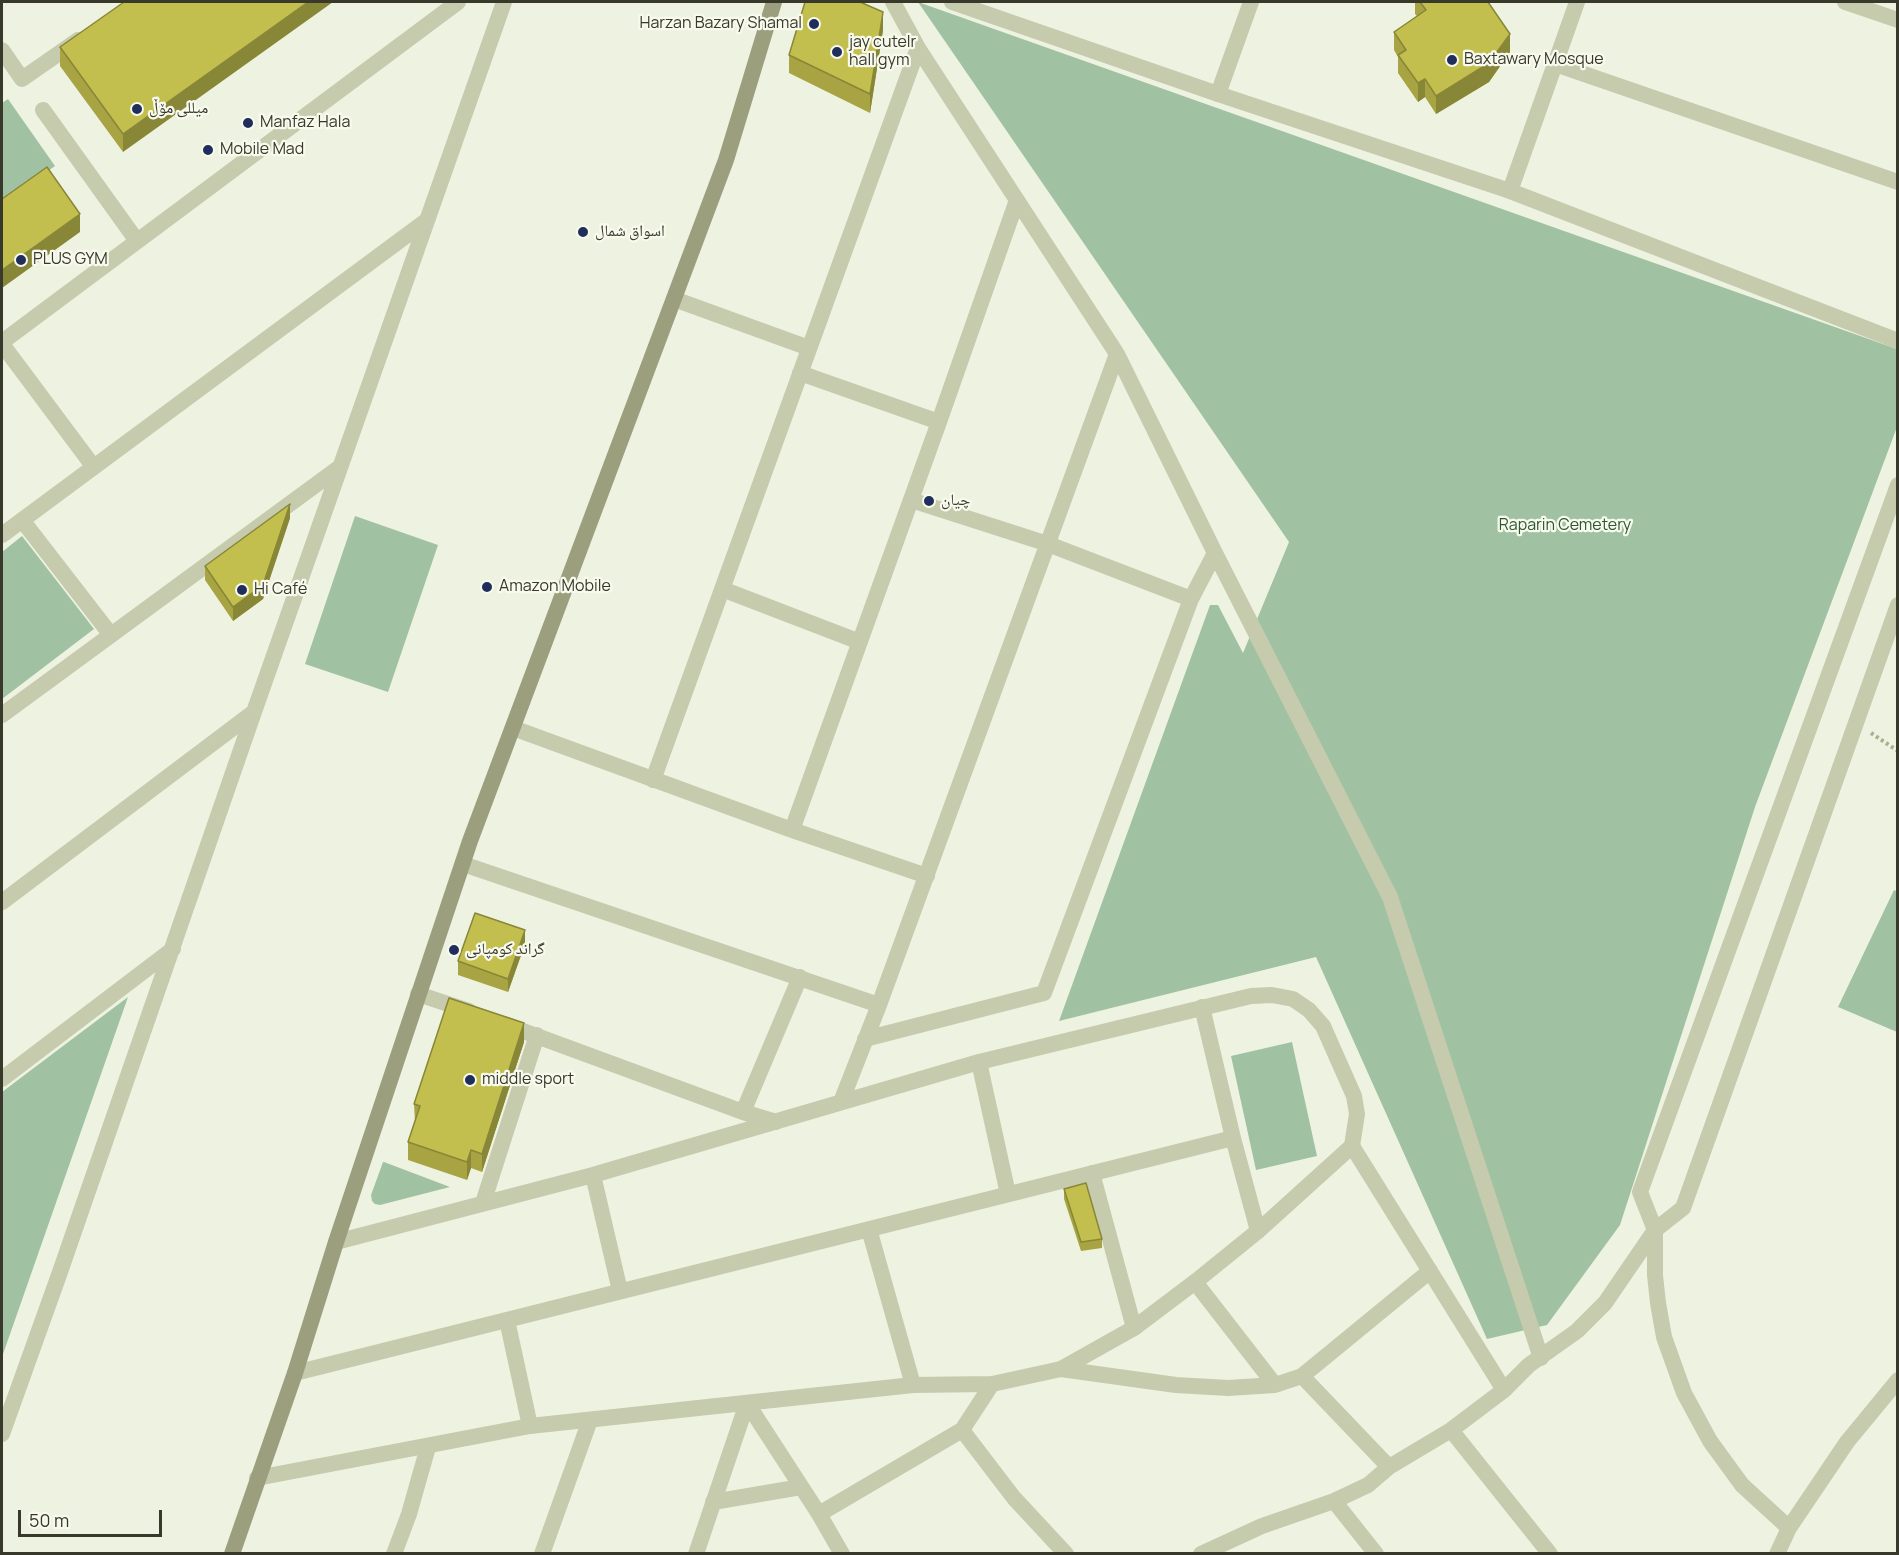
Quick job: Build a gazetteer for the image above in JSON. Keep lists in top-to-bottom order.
{
  "parks": ["Raparin Cemetery"],
  "places": [
    "Harzan Bazary Shamal",
    "jay cutelr hall gym",
    "Baxtawary Mosque",
    "میللی مۆڵ",
    "Manfaz Hala",
    "Mobile Mad",
    "اسواق شمال",
    "PLUS GYM",
    "چيان",
    "Amazon Mobile",
    "Hi Café",
    "گراند كومپانى",
    "middle sport"
  ],
  "scale_bar": "50 m"
}
